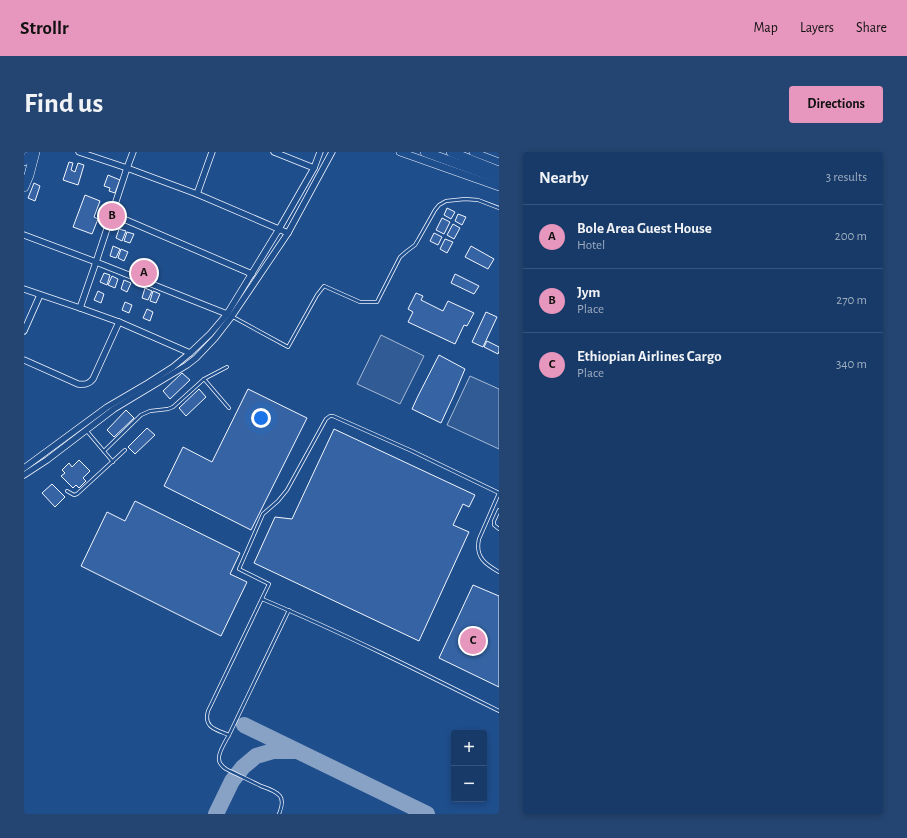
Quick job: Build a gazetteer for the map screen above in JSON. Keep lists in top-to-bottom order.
{
  "page": {
    "header": "Strollr",
    "nav": ["Map", "Layers", "Share"],
    "buttons": "Directions",
    "title": "Find us",
    "heading": ["Nearby", "3 results"],
    "pins": ["B", "A", "C"],
    "list": [
      {
        "mark": "A",
        "name": "Bole Area Guest House",
        "note": "Hotel",
        "value": "200 m"
      },
      {
        "mark": "B",
        "name": "Jym",
        "note": "Place",
        "value": "270 m"
      },
      {
        "mark": "C",
        "name": "Ethiopian Airlines Cargo",
        "note": "Place",
        "value": "340 m"
      }
    ],
    "map_buttons": ["+", "−"]
  }
}
